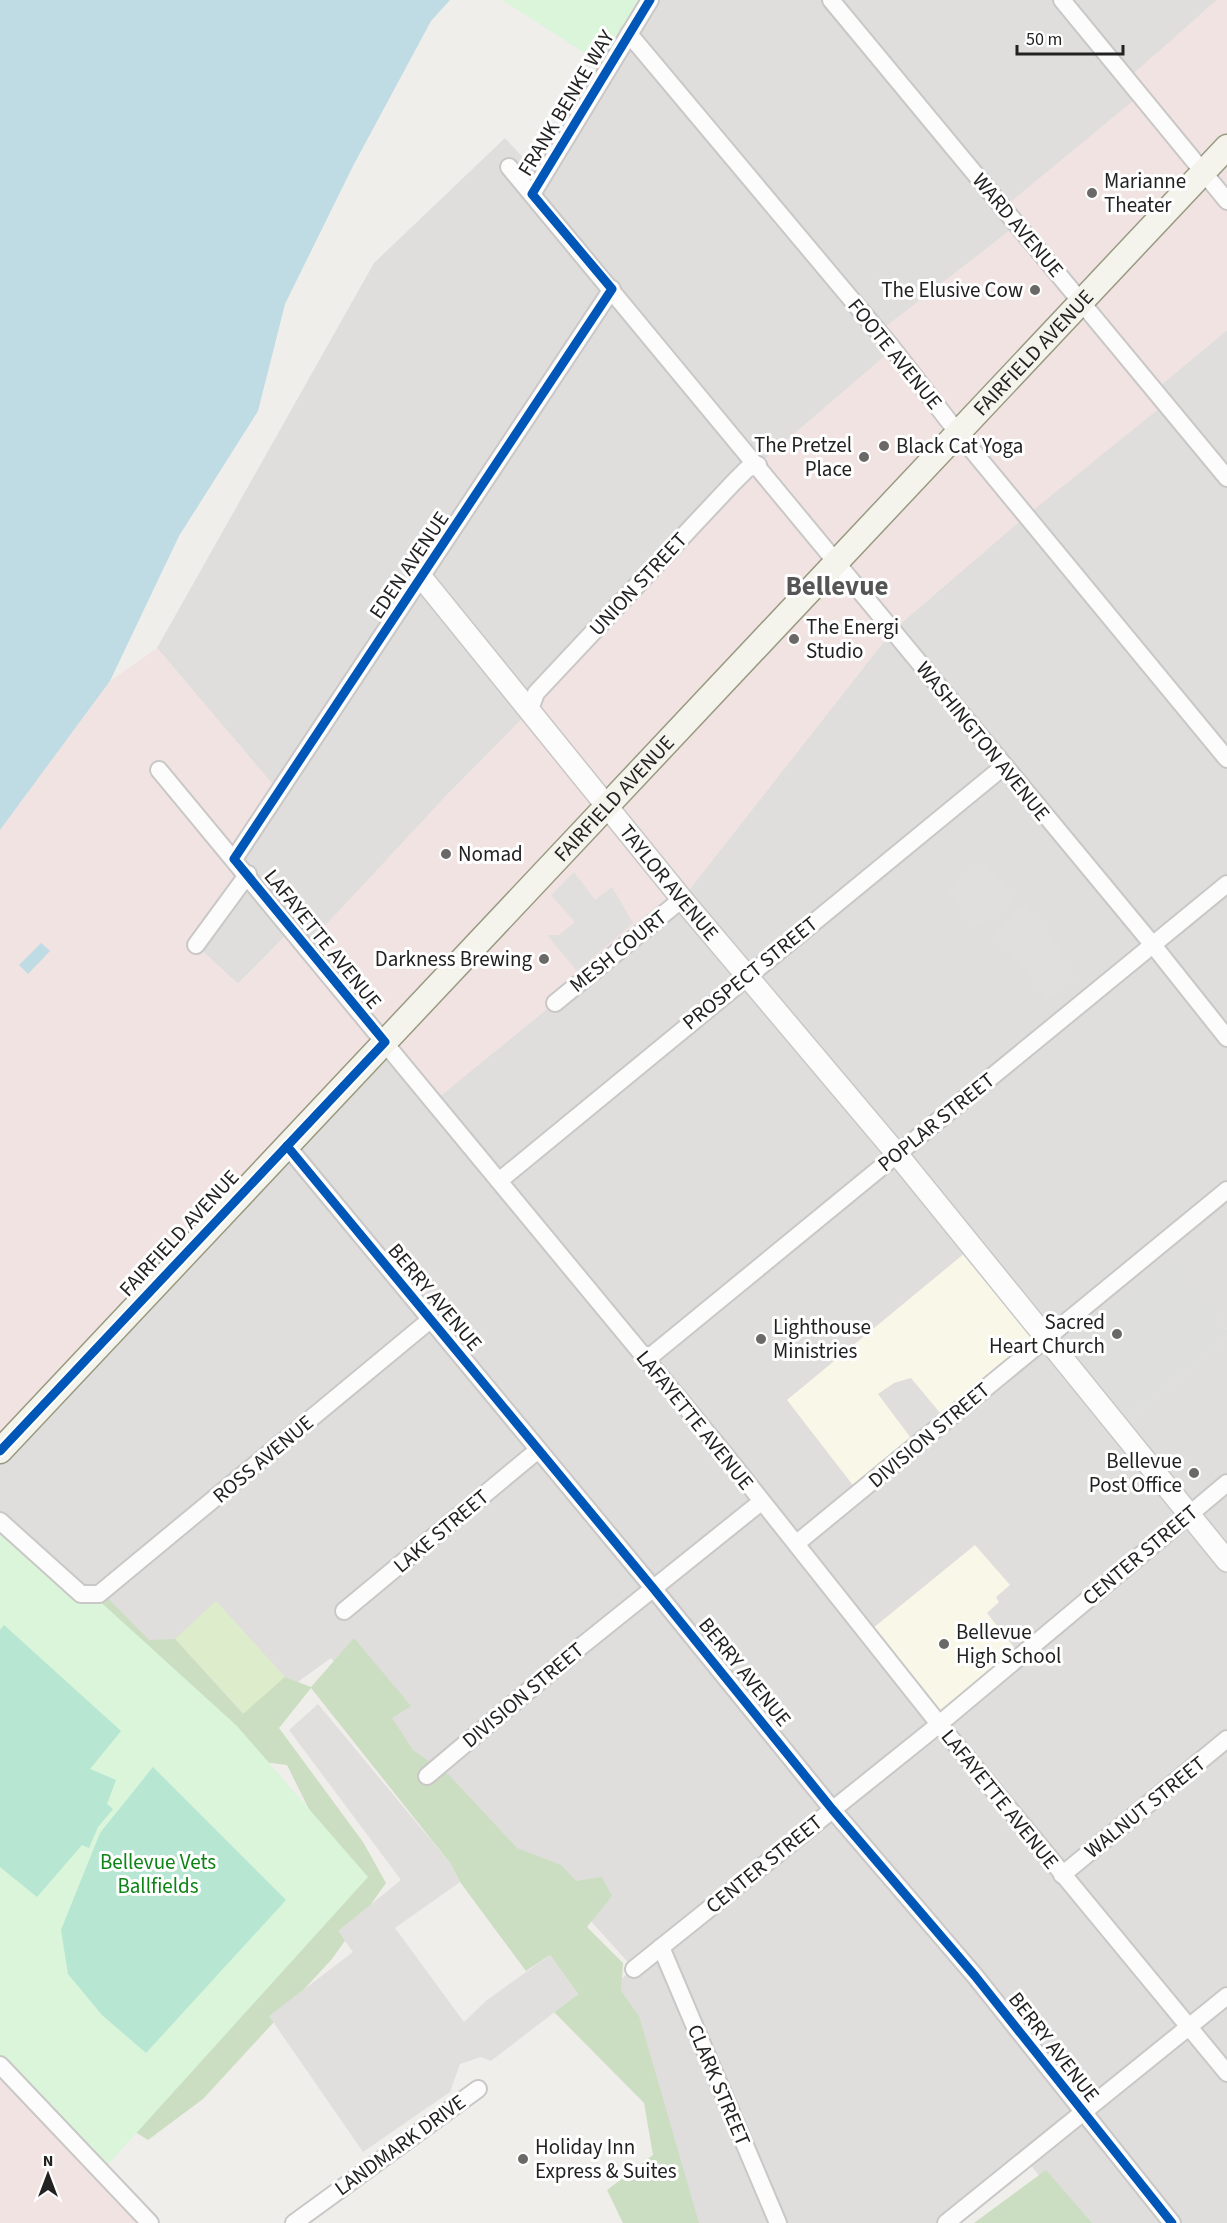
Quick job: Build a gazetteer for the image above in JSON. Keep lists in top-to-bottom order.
{
  "streets": {
    "main road": ["FAIRFIELD AVENUE"],
    "street": [
      "FRANK BENKE WAY",
      "WARD AVENUE",
      "FOOTE AVENUE",
      "EDEN AVENUE",
      "UNION STREET",
      "WASHINGTON AVENUE",
      "TAYLOR AVENUE",
      "LAFAYETTE AVENUE",
      "MESH COURT",
      "PROSPECT STREET",
      "POPLAR STREET",
      "BERRY AVENUE",
      "DIVISION STREET",
      "ROSS AVENUE",
      "LAKE STREET",
      "CENTER STREET",
      "WALNUT STREET",
      "CLARK STREET",
      "LANDMARK DRIVE"
    ]
  },
  "crossings": [
    ["FRANK BENKE WAY", "FOOTE AVENUE"],
    ["FRANK BENKE WAY", "WASHINGTON AVENUE"],
    ["WARD AVENUE", "FAIRFIELD AVENUE"],
    ["FOOTE AVENUE", "FAIRFIELD AVENUE"],
    ["FAIRFIELD AVENUE", "WASHINGTON AVENUE"],
    ["FAIRFIELD AVENUE", "TAYLOR AVENUE"],
    ["FAIRFIELD AVENUE", "LAFAYETTE AVENUE"],
    ["FAIRFIELD AVENUE", "BERRY AVENUE"],
    ["EDEN AVENUE", "WASHINGTON AVENUE"],
    ["EDEN AVENUE", "TAYLOR AVENUE"],
    ["EDEN AVENUE", "LAFAYETTE AVENUE"],
    ["UNION STREET", "WASHINGTON AVENUE"],
    ["UNION STREET", "TAYLOR AVENUE"],
    ["WASHINGTON AVENUE", "PROSPECT STREET"],
    ["WASHINGTON AVENUE", "POPLAR STREET"],
    ["TAYLOR AVENUE", "MESH COURT"],
    ["TAYLOR AVENUE", "PROSPECT STREET"],
    ["TAYLOR AVENUE", "POPLAR STREET"],
    ["TAYLOR AVENUE", "DIVISION STREET"],
    ["TAYLOR AVENUE", "CENTER STREET"],
    ["LAFAYETTE AVENUE", "PROSPECT STREET"],
    ["LAFAYETTE AVENUE", "POPLAR STREET"],
    ["LAFAYETTE AVENUE", "DIVISION STREET"],
    ["LAFAYETTE AVENUE", "CENTER STREET"],
    ["LAFAYETTE AVENUE", "WALNUT STREET"],
    ["BERRY AVENUE", "DIVISION STREET"],
    ["BERRY AVENUE", "ROSS AVENUE"],
    ["BERRY AVENUE", "LAKE STREET"],
    ["BERRY AVENUE", "CENTER STREET"],
    ["CENTER STREET", "CLARK STREET"]
  ],
  "districts": ["Bellevue"],
  "parks": ["Bellevue Vets Ballfields"],
  "places": [
    "Marianne Theater",
    "The Elusive Cow",
    "Black Cat Yoga",
    "The Pretzel Place",
    "The Energi Studio",
    "Nomad",
    "Darkness Brewing",
    "Sacred Heart Church",
    "Lighthouse Ministries",
    "Bellevue Post Office",
    "Bellevue High School",
    "Holiday Inn Express & Suites"
  ],
  "scale_bar": "50 m",
  "north": "top"
}
